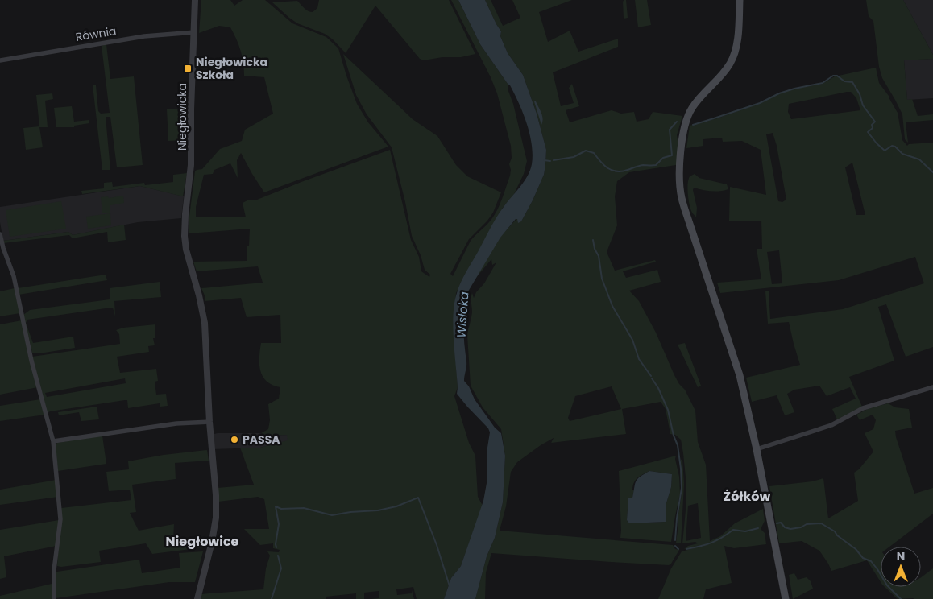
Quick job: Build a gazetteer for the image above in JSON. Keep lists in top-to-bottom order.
{
  "streets": {
    "street": ["Równia", "Niegłowicka"]
  },
  "crossings": [
    ["Równia", "Niegłowicka"]
  ],
  "districts": ["Żółków", "Niegłowice"],
  "water": ["Wisłoka"],
  "places": {
    "transit": ["Niegłowicka Szkoła"],
    "other": ["PASSA"]
  },
  "north": "top"
}
